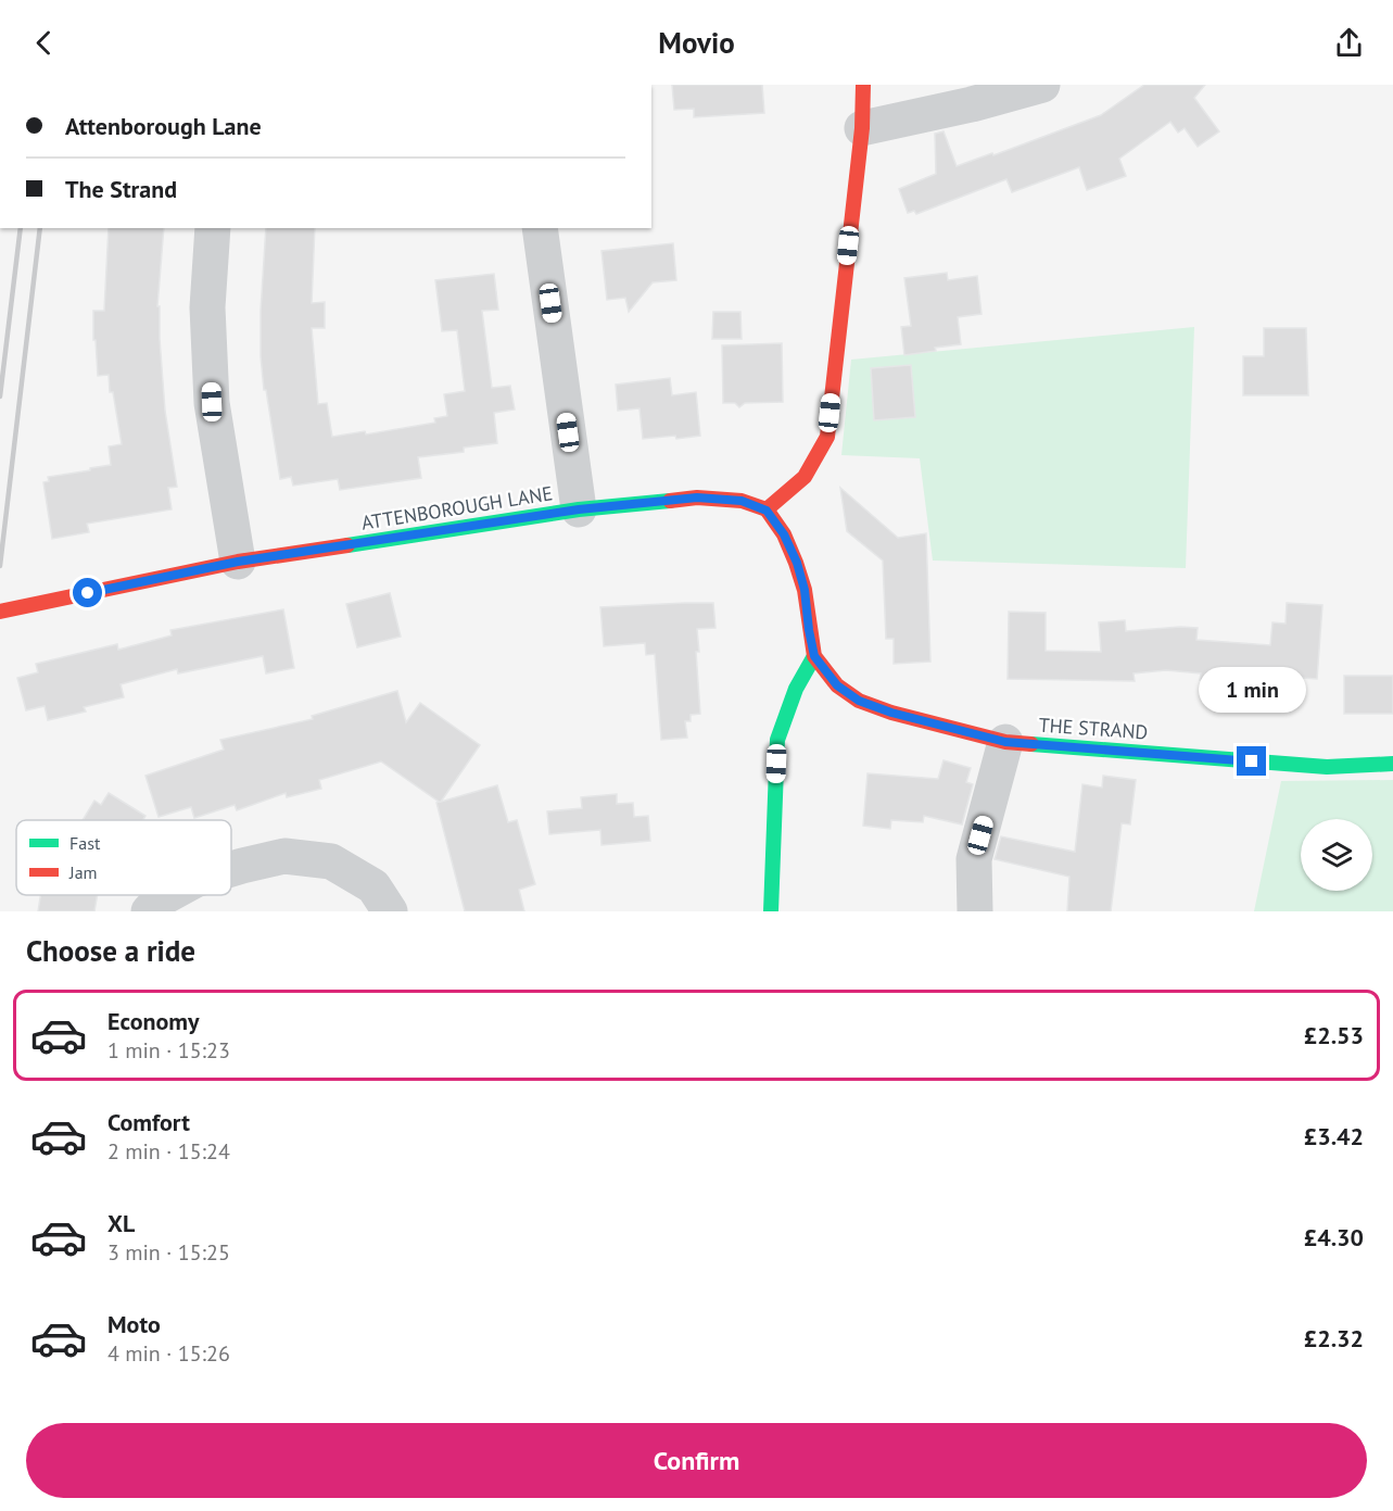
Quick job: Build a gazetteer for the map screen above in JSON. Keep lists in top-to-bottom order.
{
  "streets": {
    "street": ["ATTENBOROUGH LANE", "THE STRAND"]
  },
  "legend": ["Fast", "Jam"],
  "page": {
    "header": "Movio",
    "banner": ["Attenborough Lane", "The Strand"],
    "bubble": "1 min",
    "heading": "Choose a ride",
    "list": [
      {
        "name": "Economy",
        "note": "1 min · 15:23",
        "value": "£2.53"
      },
      {
        "name": "Comfort",
        "note": "2 min · 15:24",
        "value": "£3.42"
      },
      {
        "name": "XL",
        "note": "3 min · 15:25",
        "value": "£4.30"
      },
      {
        "name": "Moto",
        "note": "4 min · 15:26",
        "value": "£2.32"
      }
    ],
    "buttons": "Confirm"
  }
}
